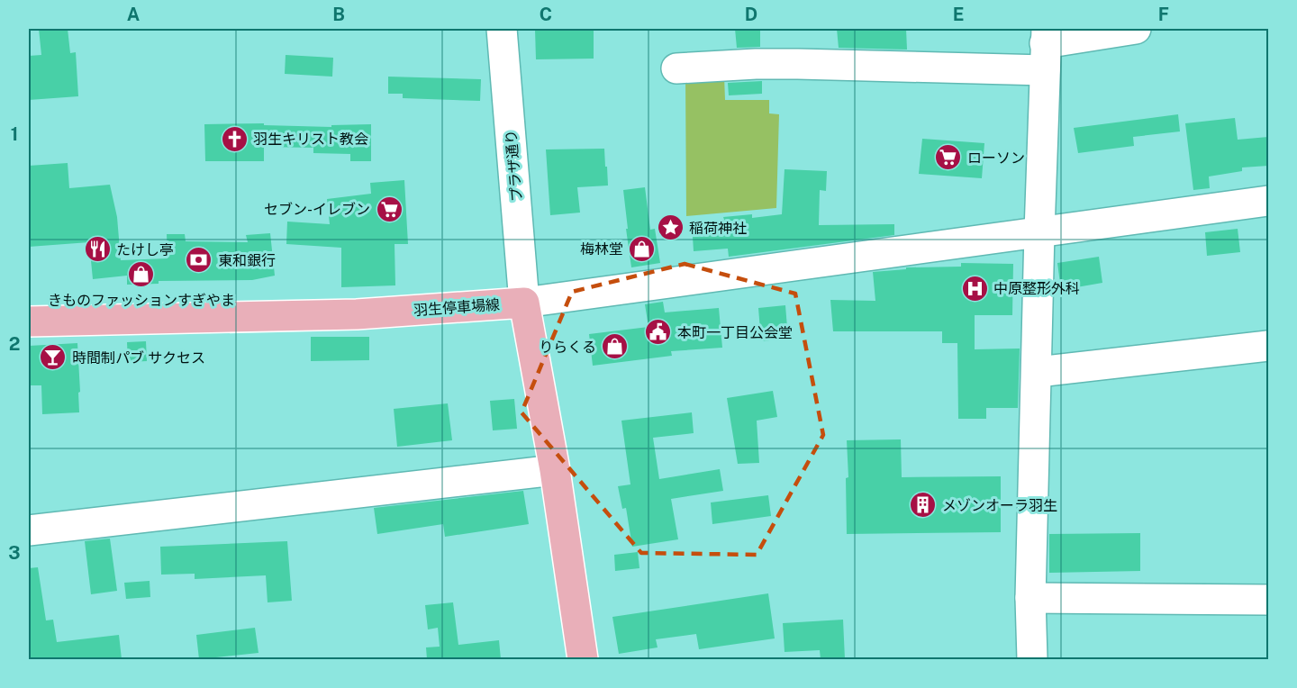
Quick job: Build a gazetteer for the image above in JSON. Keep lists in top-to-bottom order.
{
  "streets": {
    "main road": ["羽生停車場線"],
    "street": ["プラザ通り"]
  },
  "crossings": [
    ["プラザ通り", "羽生停車場線"]
  ],
  "places": {
    "church": ["羽生キリスト教会"],
    "supermarket": ["ローソン", "セブン-イレブン"],
    "place": ["稲荷神社"],
    "shop": ["梅林堂", "きものファッションすぎやま", "りらくる"],
    "restaurant": ["たけし亭"],
    "bank": ["東和銀行"],
    "hospital": ["中原整形外科"],
    "public building": ["本町一丁目公会堂"],
    "bar": ["時間制パブ サクセス"],
    "building": ["メゾンオーラ羽生"]
  },
  "grid": {
    "columns": [
      "A",
      "B",
      "C",
      "D",
      "E",
      "F"
    ],
    "rows": ["1", "2", "3"]
  }
}
